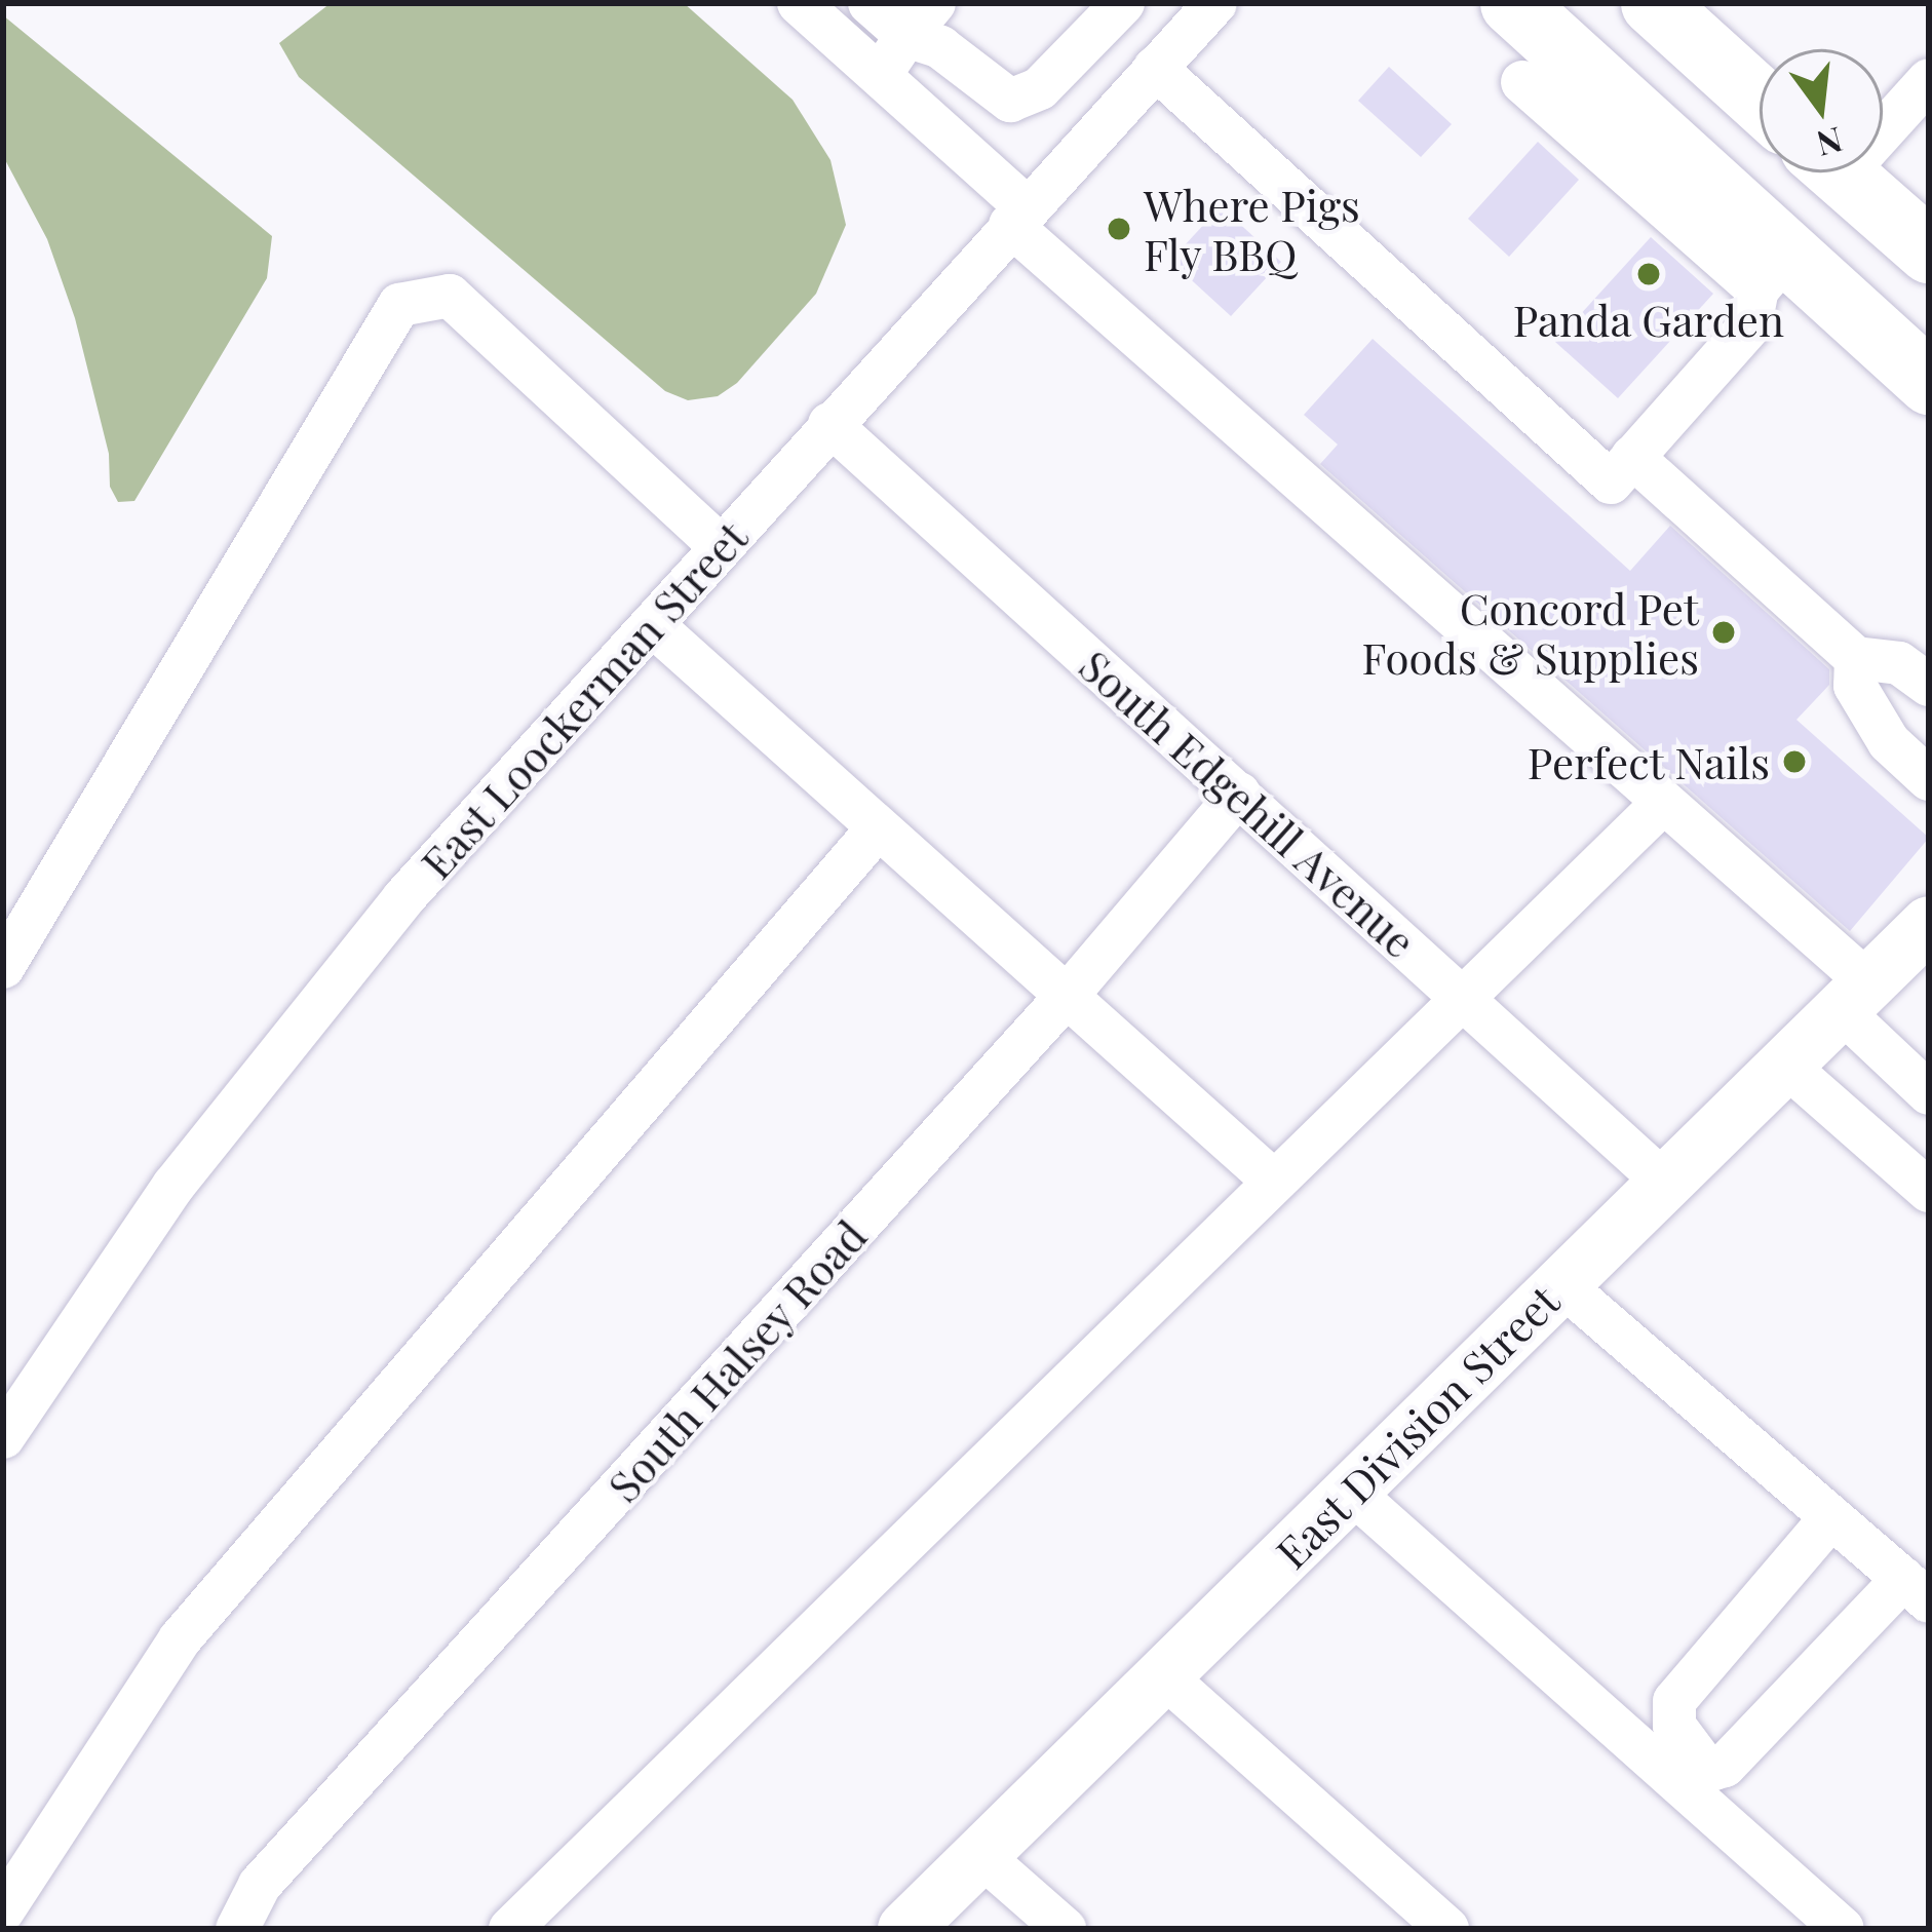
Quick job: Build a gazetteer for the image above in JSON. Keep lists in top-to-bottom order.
{
  "streets": {
    "main road": ["East Division Street"],
    "street": ["East Loockerman Street", "South Edgehill Avenue", "South Halsey Road"]
  },
  "crossings": [
    ["East Loockerman Street", "South Edgehill Avenue"],
    ["South Edgehill Avenue", "South Halsey Road"],
    ["South Edgehill Avenue", "East Division Street"]
  ],
  "places": [
    "Where Pigs Fly BBQ",
    "Panda Garden",
    "Concord Pet Foods & Supplies",
    "Perfect Nails"
  ],
  "north": "bottom"
}
